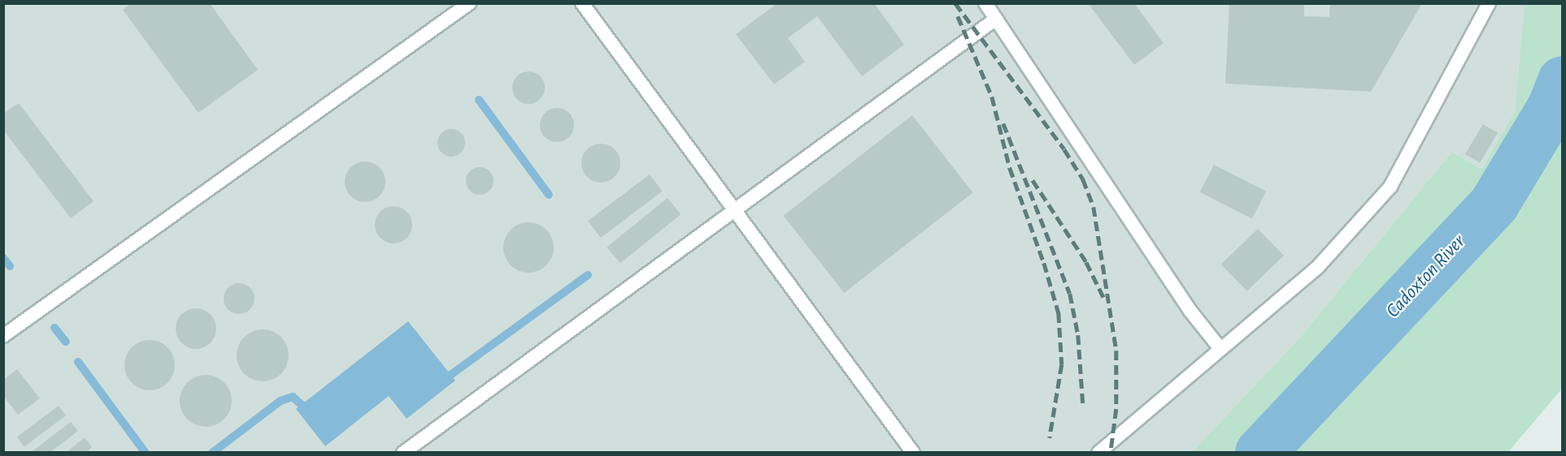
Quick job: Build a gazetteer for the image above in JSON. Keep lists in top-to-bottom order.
{
  "water": ["Cadoxton River"]
}
